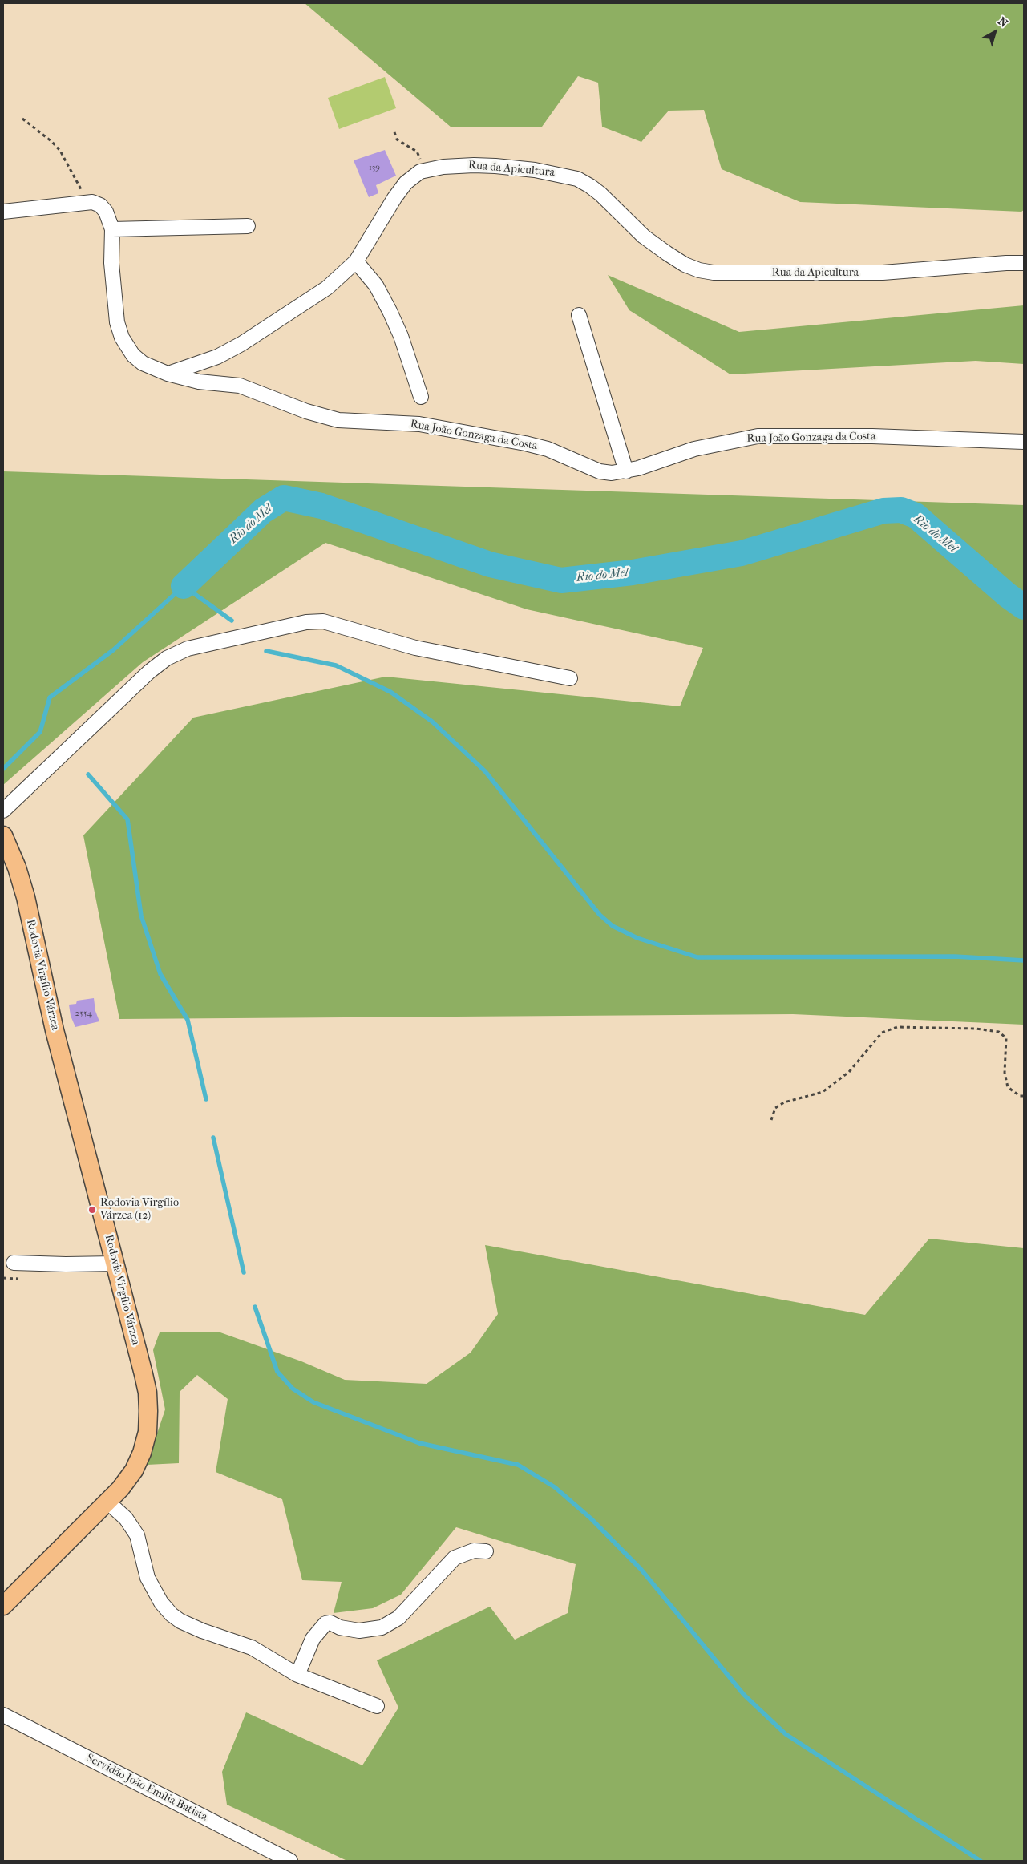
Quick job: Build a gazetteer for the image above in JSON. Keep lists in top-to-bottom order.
{
  "streets": {
    "main road": ["Rodovia Virgílio Várzea"],
    "street": ["Rua da Apicultura", "Rua João Gonzaga da Costa", "Servidão João Emília Batista"]
  },
  "crossings": [
    ["Rua da Apicultura", "Rua João Gonzaga da Costa"]
  ],
  "water": ["Rio do Mel"],
  "places": ["Rodovia Virgílio Várzea (12)"],
  "house_numbers": ["139", "2554"],
  "north": "top right"
}
